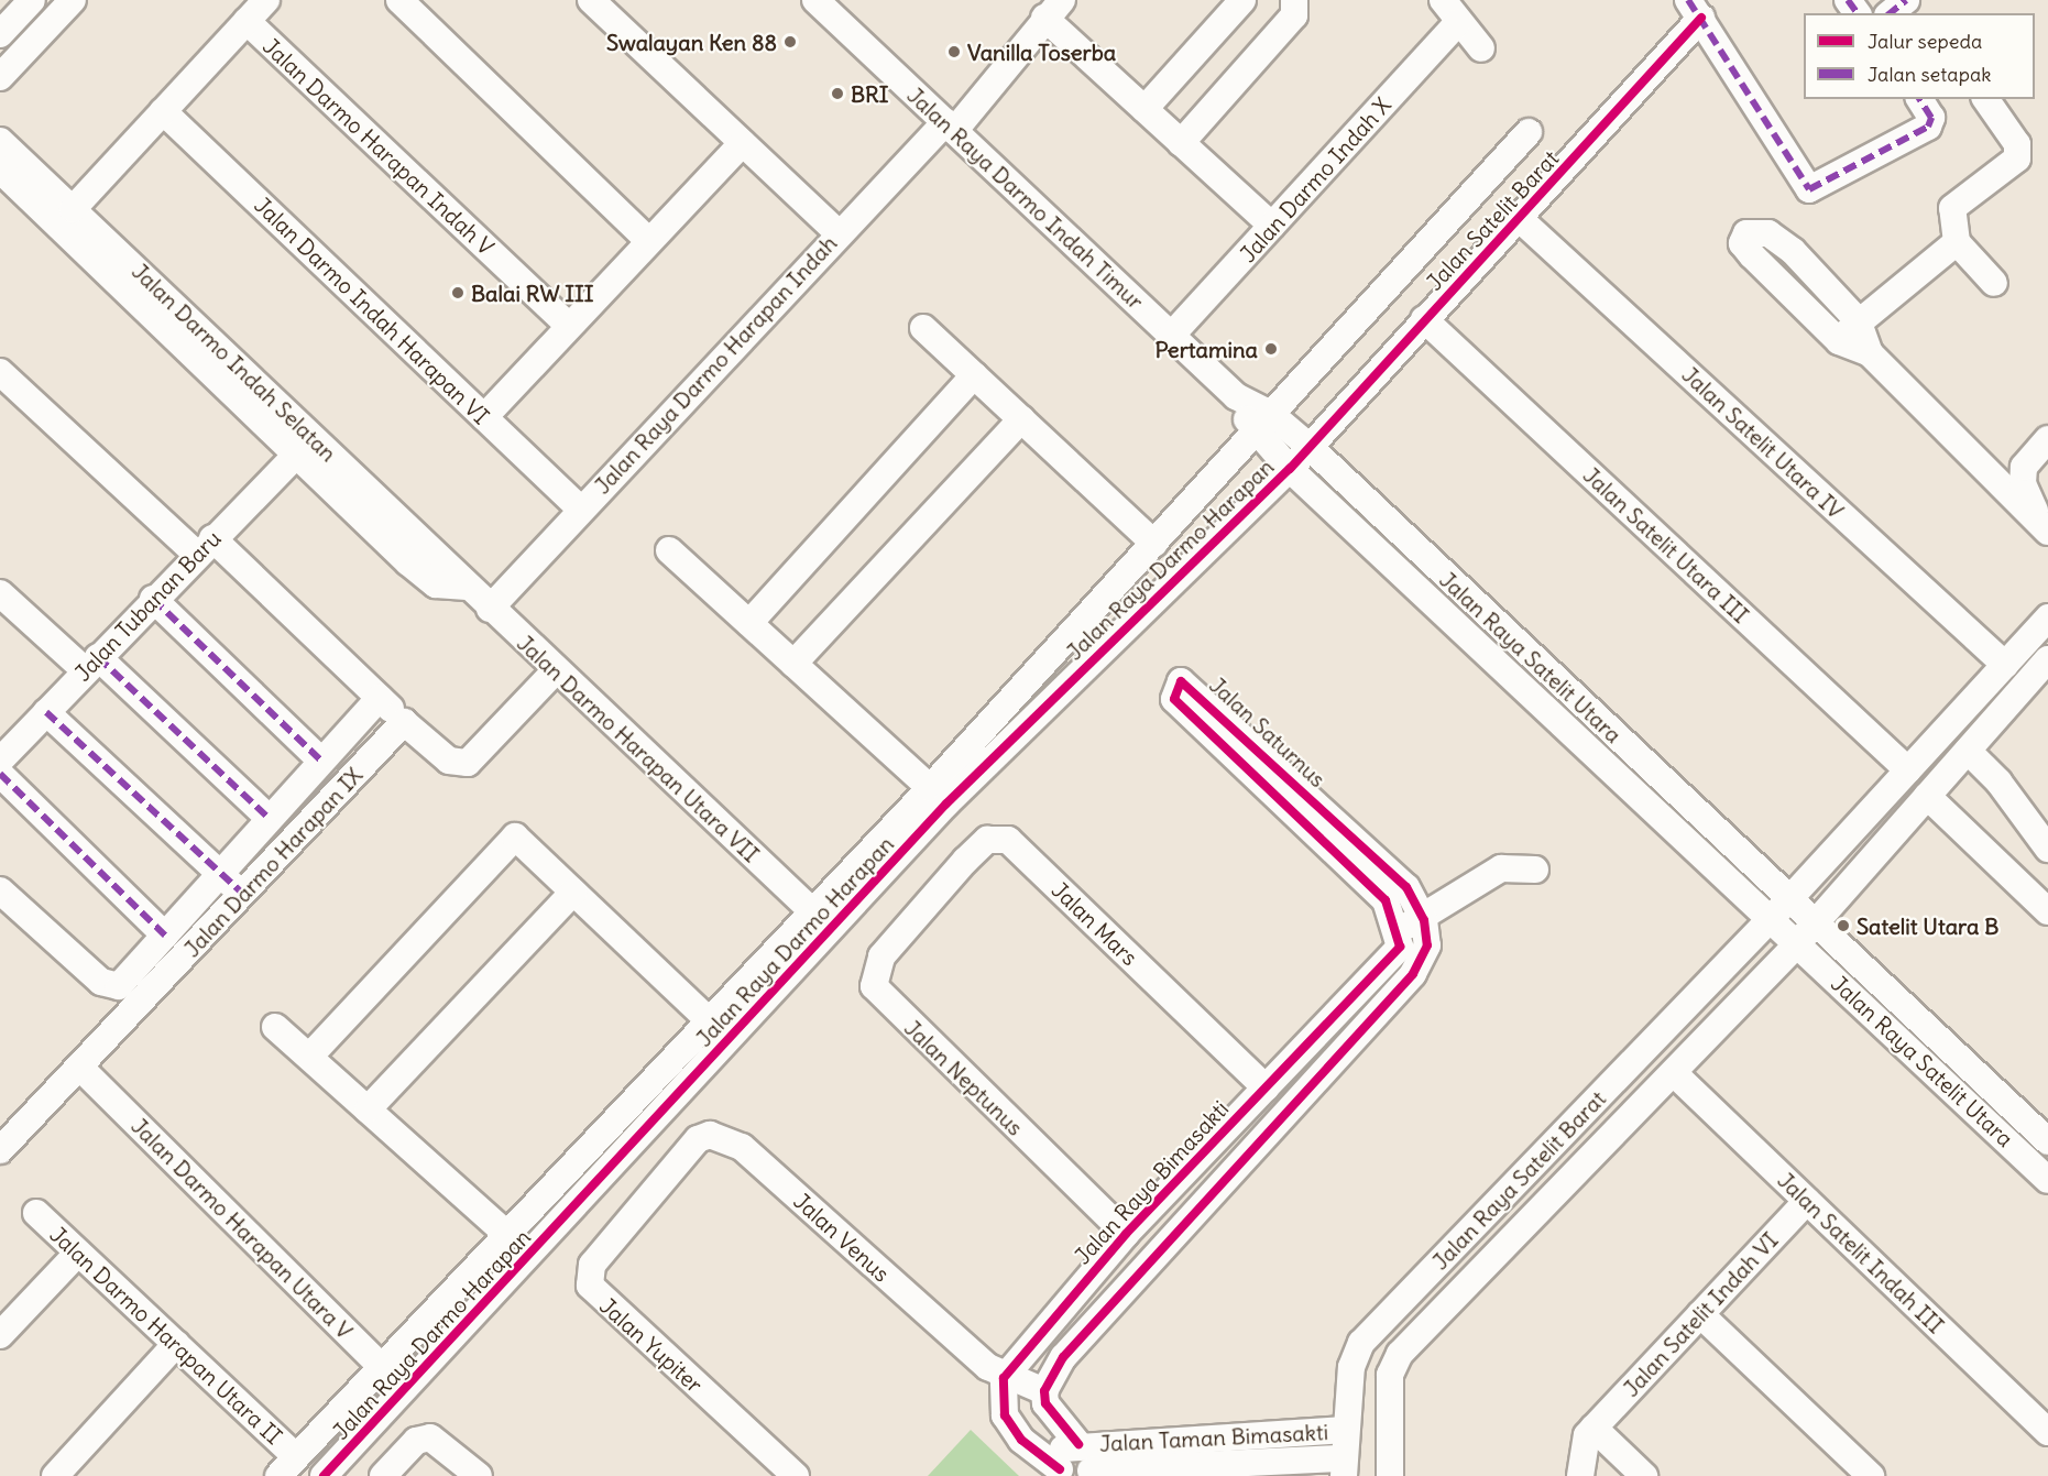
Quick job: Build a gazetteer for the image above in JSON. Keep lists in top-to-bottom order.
{
  "streets": {
    "street": [
      "Jalan Darmo Harapan Indah V",
      "Jalan Darmo Indah X",
      "Jalan Raya Darmo Indah Timur",
      "Jalan Satelit Barat",
      "Jalan Darmo Indah Harapan VI",
      "Jalan Darmo Indah Selatan",
      "Jalan Raya Darmo Harapan Indah",
      "Jalan Satelit Utara IV",
      "Jalan Satelit Utara III",
      "Jalan Raya Darmo Harapan",
      "Jalan Tubanan Baru",
      "Jalan Raya Satelit Utara",
      "Jalan Saturnus",
      "Jalan Darmo Harapan Utara VII",
      "Jalan Darmo Harapan IX",
      "Jalan Mars",
      "Jalan Neptunus",
      "Jalan Raya Satelit Barat",
      "Jalan Raya Bimasakti",
      "Jalan Darmo Harapan Utara V",
      "Jalan Venus",
      "Jalan Satelit Indah III",
      "Jalan Satelit Indah VI",
      "Jalan Darmo Harapan Utara II",
      "Jalan Yupiter",
      "Jalan Taman Bimasakti"
    ]
  },
  "crossings": [
    ["Jalan Darmo Indah X", "Jalan Raya Darmo Indah Timur"],
    ["Jalan Raya Darmo Indah Timur", "Jalan Raya Darmo Harapan Indah"],
    ["Jalan Raya Darmo Indah Timur", "Jalan Raya Darmo Harapan"],
    ["Jalan Raya Darmo Indah Timur", "Jalan Raya Satelit Utara"],
    ["Jalan Satelit Barat", "Jalan Satelit Utara IV"],
    ["Jalan Satelit Barat", "Jalan Satelit Utara III"],
    ["Jalan Satelit Barat", "Jalan Raya Darmo Harapan"],
    ["Jalan Satelit Barat", "Jalan Raya Satelit Utara"],
    ["Jalan Darmo Indah Harapan VI", "Jalan Raya Darmo Harapan Indah"],
    ["Jalan Darmo Indah Selatan", "Jalan Darmo Harapan Utara VII"],
    ["Jalan Raya Darmo Harapan Indah", "Jalan Darmo Harapan Utara VII"],
    ["Jalan Raya Darmo Harapan", "Jalan Raya Satelit Utara"],
    ["Jalan Raya Darmo Harapan", "Jalan Darmo Harapan Utara VII"],
    ["Jalan Raya Darmo Harapan", "Jalan Darmo Harapan Utara V"],
    ["Jalan Raya Darmo Harapan", "Jalan Darmo Harapan Utara II"],
    ["Jalan Raya Satelit Utara", "Jalan Raya Satelit Barat"],
    ["Jalan Saturnus", "Jalan Raya Bimasakti"],
    ["Jalan Darmo Harapan IX", "Jalan Darmo Harapan Utara V"],
    ["Jalan Mars", "Jalan Neptunus"],
    ["Jalan Mars", "Jalan Raya Bimasakti"],
    ["Jalan Neptunus", "Jalan Raya Bimasakti"],
    ["Jalan Raya Satelit Barat", "Jalan Satelit Indah III"],
    ["Jalan Raya Satelit Barat", "Jalan Taman Bimasakti"],
    ["Jalan Raya Bimasakti", "Jalan Venus"],
    ["Jalan Venus", "Jalan Yupiter"],
    ["Jalan Satelit Indah III", "Jalan Satelit Indah VI"]
  ],
  "places": [
    "Swalayan Ken 88",
    "Vanilla Toserba",
    "BRI",
    "Balai RW III",
    "Pertamina",
    "Satelit Utara B"
  ],
  "legend": ["Jalur sepeda", "Jalan setapak"]
}
